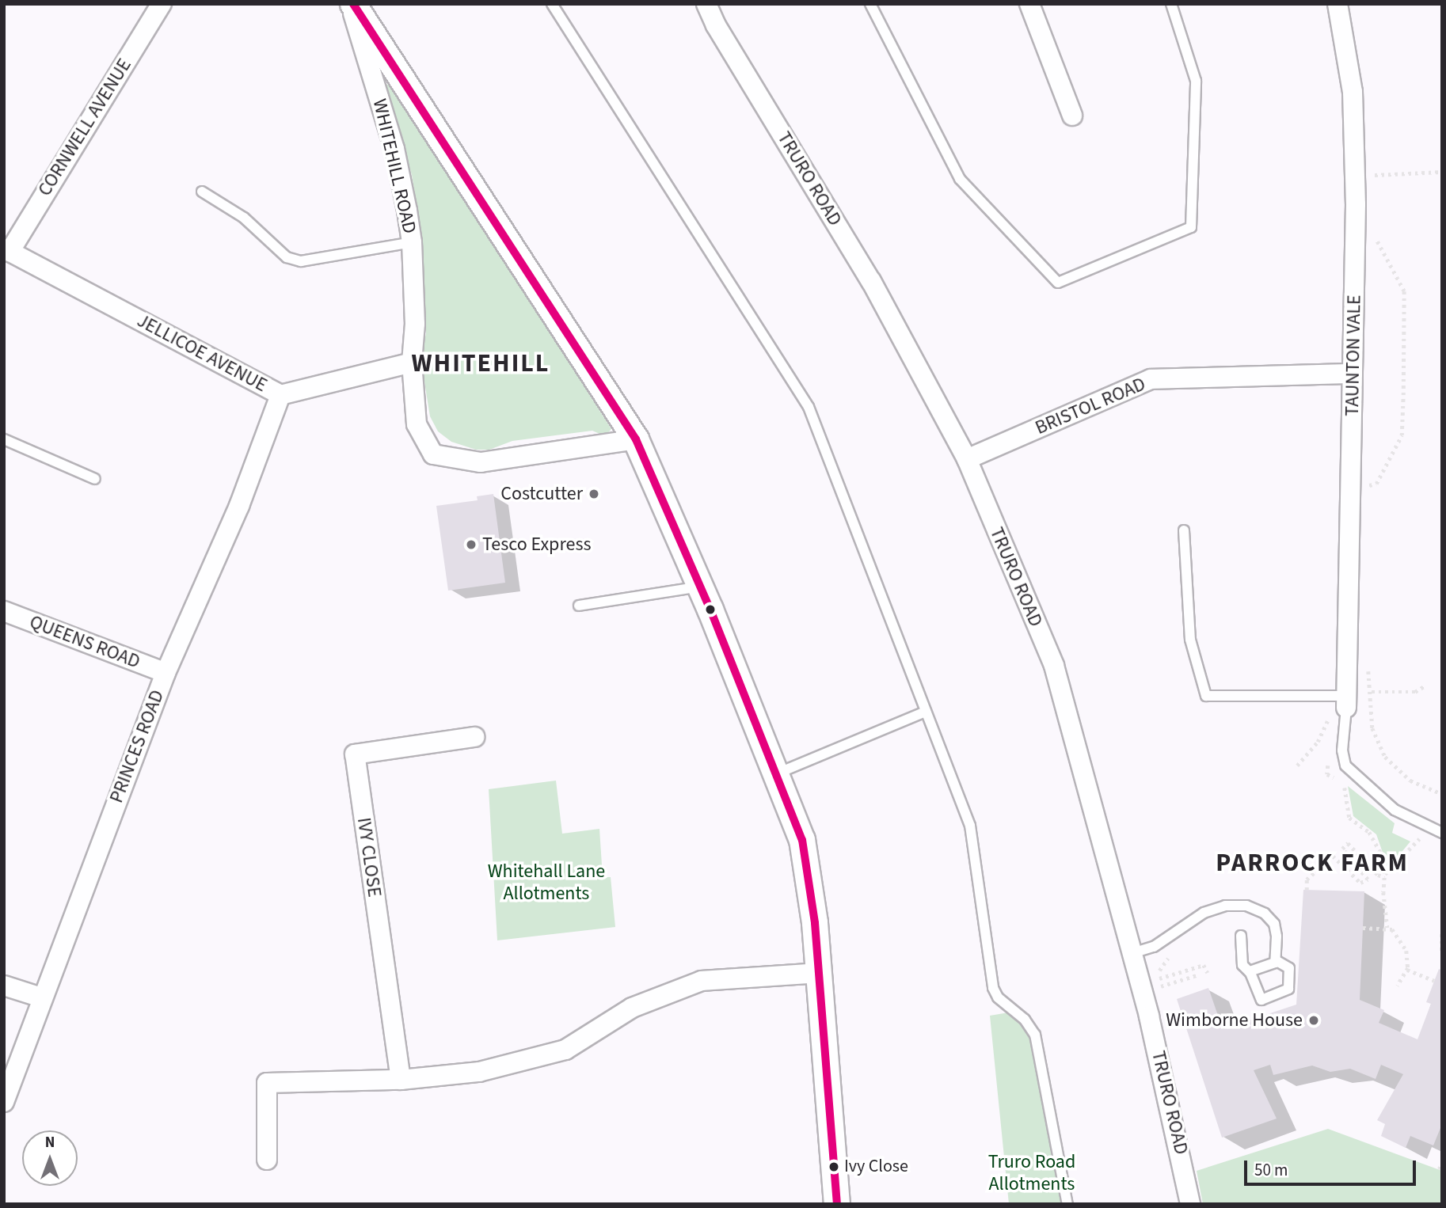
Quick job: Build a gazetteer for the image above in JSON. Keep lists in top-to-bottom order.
{
  "streets": {
    "street": [
      "CORNWELL AVENUE",
      "WHITEHILL ROAD",
      "TRURO ROAD",
      "JELLICOE AVENUE",
      "TAUNTON VALE",
      "BRISTOL ROAD",
      "QUEENS ROAD",
      "PRINCES ROAD",
      "IVY CLOSE"
    ]
  },
  "crossings": [
    ["CORNWELL AVENUE", "JELLICOE AVENUE"],
    ["WHITEHILL ROAD", "JELLICOE AVENUE"],
    ["TRURO ROAD", "BRISTOL ROAD"],
    ["JELLICOE AVENUE", "PRINCES ROAD"],
    ["TAUNTON VALE", "BRISTOL ROAD"],
    ["QUEENS ROAD", "PRINCES ROAD"]
  ],
  "districts": ["WHITEHILL", "PARROCK FARM"],
  "parks": ["Whitehall Lane Allotments", "Truro Road Allotments"],
  "places": [
    "Costcutter",
    "Tesco Express",
    "Wimborne House",
    "Ivy Close"
  ],
  "scale_bar": "50 m",
  "north": "top"
}
